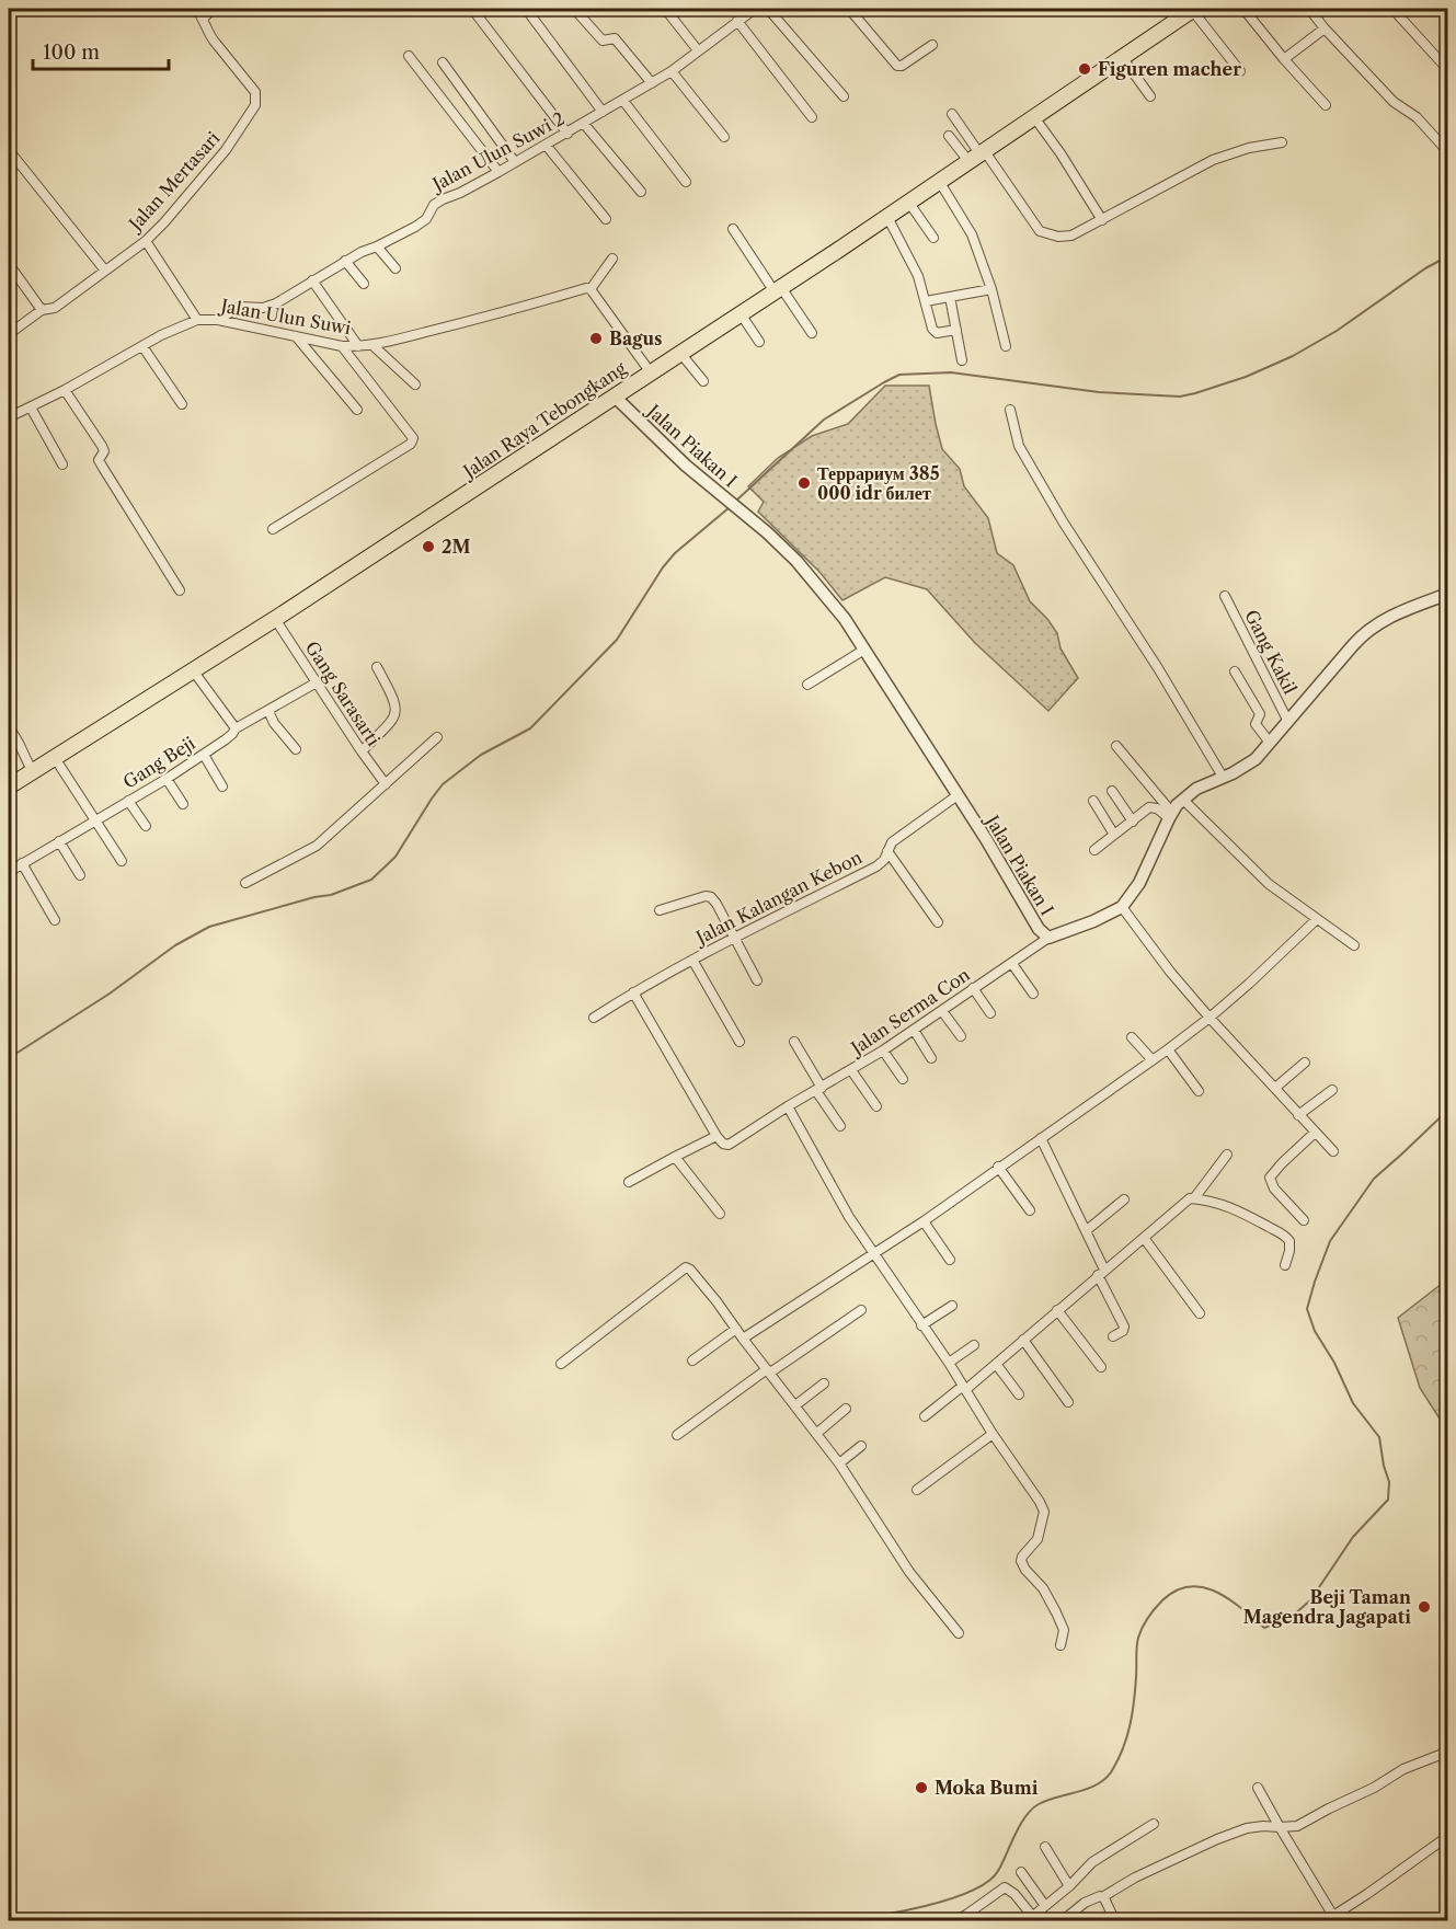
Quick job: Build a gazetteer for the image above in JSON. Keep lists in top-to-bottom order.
{
  "streets": {
    "main road": ["Jalan Raya Tebongkang"],
    "street": [
      "Jalan Ulun Suwi 2",
      "Jalan Mertasari",
      "Jalan Ulun Suwi",
      "Jalan Piakan I",
      "Gang Kakil",
      "Gang Sarasarti",
      "Gang Beji",
      "Jalan Kalangan Kebon",
      "Jalan Serma Con"
    ]
  },
  "crossings": [
    ["Jalan Ulun Suwi 2", "Jalan Ulun Suwi"],
    ["Jalan Raya Tebongkang", "Jalan Piakan I"],
    ["Jalan Raya Tebongkang", "Gang Sarasarti"],
    ["Jalan Piakan I", "Gang Kakil"],
    ["Jalan Piakan I", "Jalan Kalangan Kebon"],
    ["Jalan Piakan I", "Jalan Serma Con"],
    ["Gang Sarasarti", "Gang Beji"]
  ],
  "places": [
    "Figuren macher",
    "Bagus",
    "Террариум 385 000 idr билет",
    "2M",
    "Beji Taman Magendra Jagapati",
    "Moka Bumi"
  ],
  "scale_bar": "100 m"
}
